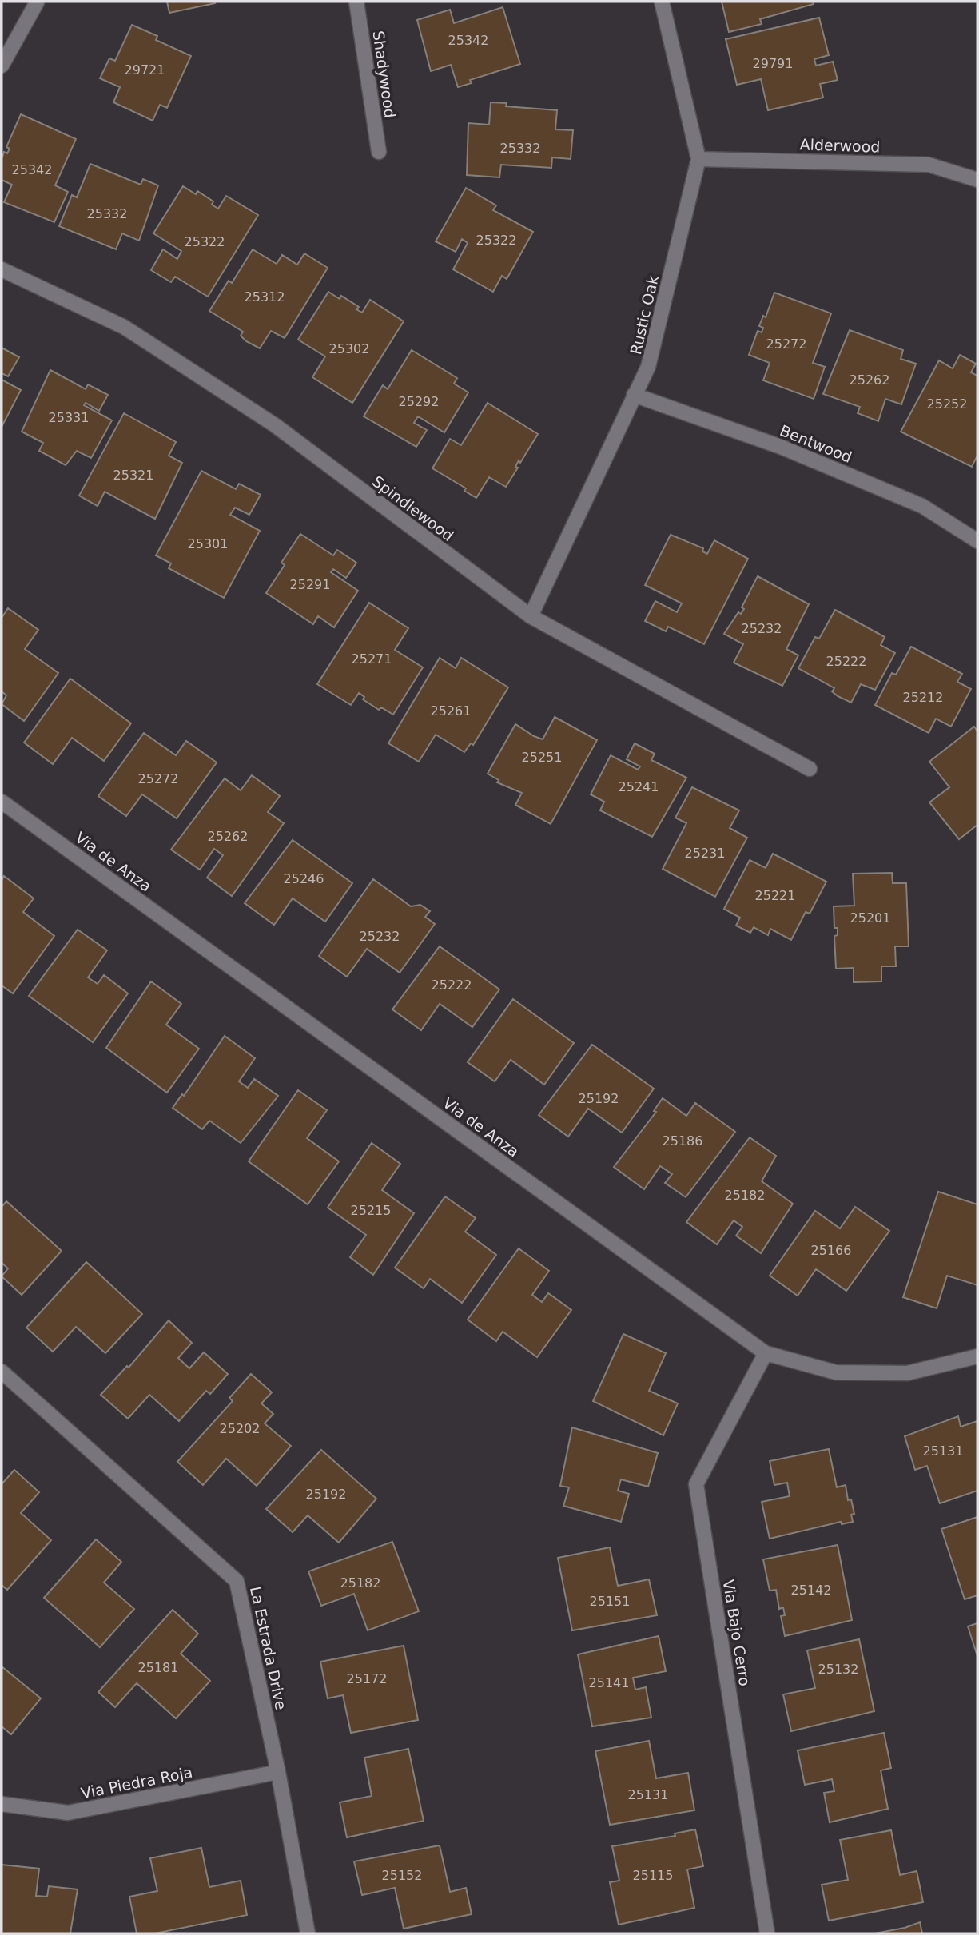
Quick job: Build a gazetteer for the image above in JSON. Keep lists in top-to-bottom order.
{
  "streets": {
    "street": [
      "Shadywood",
      "Alderwood",
      "Rustic Oak",
      "Bentwood",
      "Spindlewood",
      "Via de Anza",
      "Via Bajo Cerro",
      "La Estrada Drive",
      "Via Piedra Roja"
    ]
  },
  "crossings": [
    ["Alderwood", "Rustic Oak"],
    ["Rustic Oak", "Bentwood"],
    ["Rustic Oak", "Spindlewood"],
    ["Via de Anza", "Via Bajo Cerro"],
    ["La Estrada Drive", "Via Piedra Roja"]
  ],
  "house_numbers": [
    "25342",
    "29791",
    "29721",
    "25332",
    "25342",
    "25332",
    "25322",
    "25322",
    "25312",
    "25272",
    "25302",
    "25262",
    "25292",
    "25252",
    "25331",
    "25321",
    "25301",
    "25291",
    "25232",
    "25271",
    "25222",
    "25212",
    "25261",
    "25251",
    "25272",
    "25241",
    "25262",
    "25231",
    "25246",
    "25221",
    "25201",
    "25232",
    "25222",
    "25192",
    "25186",
    "25182",
    "25215",
    "25166",
    "25202",
    "25131",
    "25192",
    "25182",
    "25142",
    "25151",
    "25181",
    "25132",
    "25172",
    "25141",
    "25131",
    "25152",
    "25115"
  ]
}
